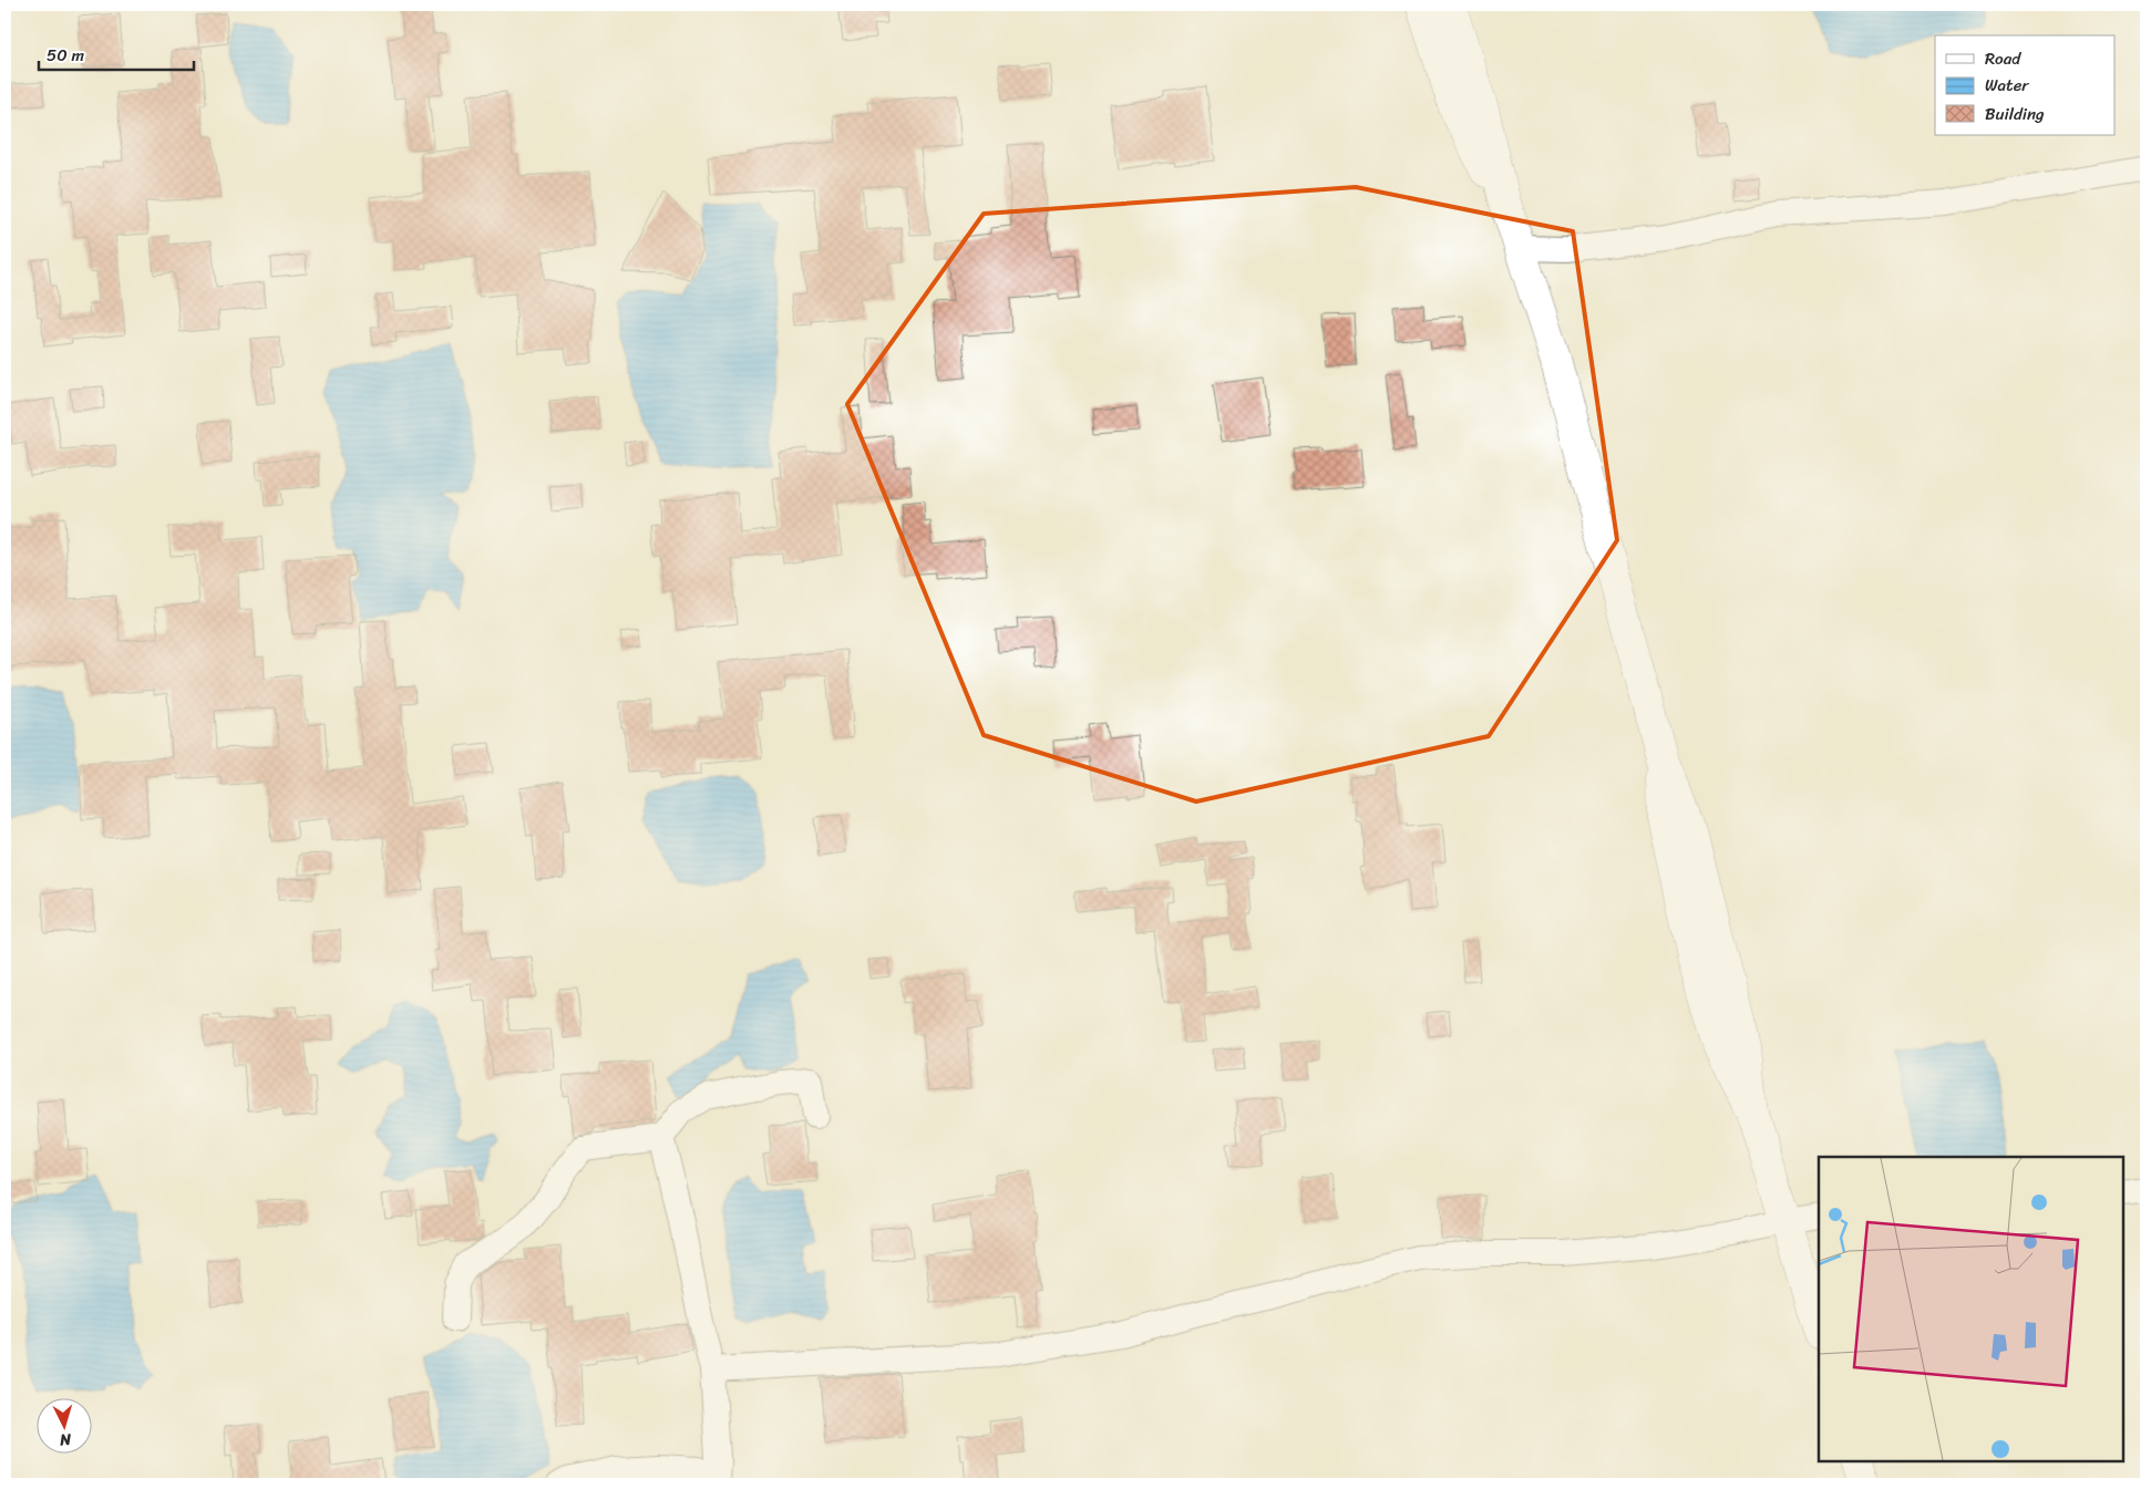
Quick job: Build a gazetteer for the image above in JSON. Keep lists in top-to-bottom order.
{
  "legend": ["Road", "Water", "Building"],
  "scale_bar": "50 m",
  "north": "bottom"
}
